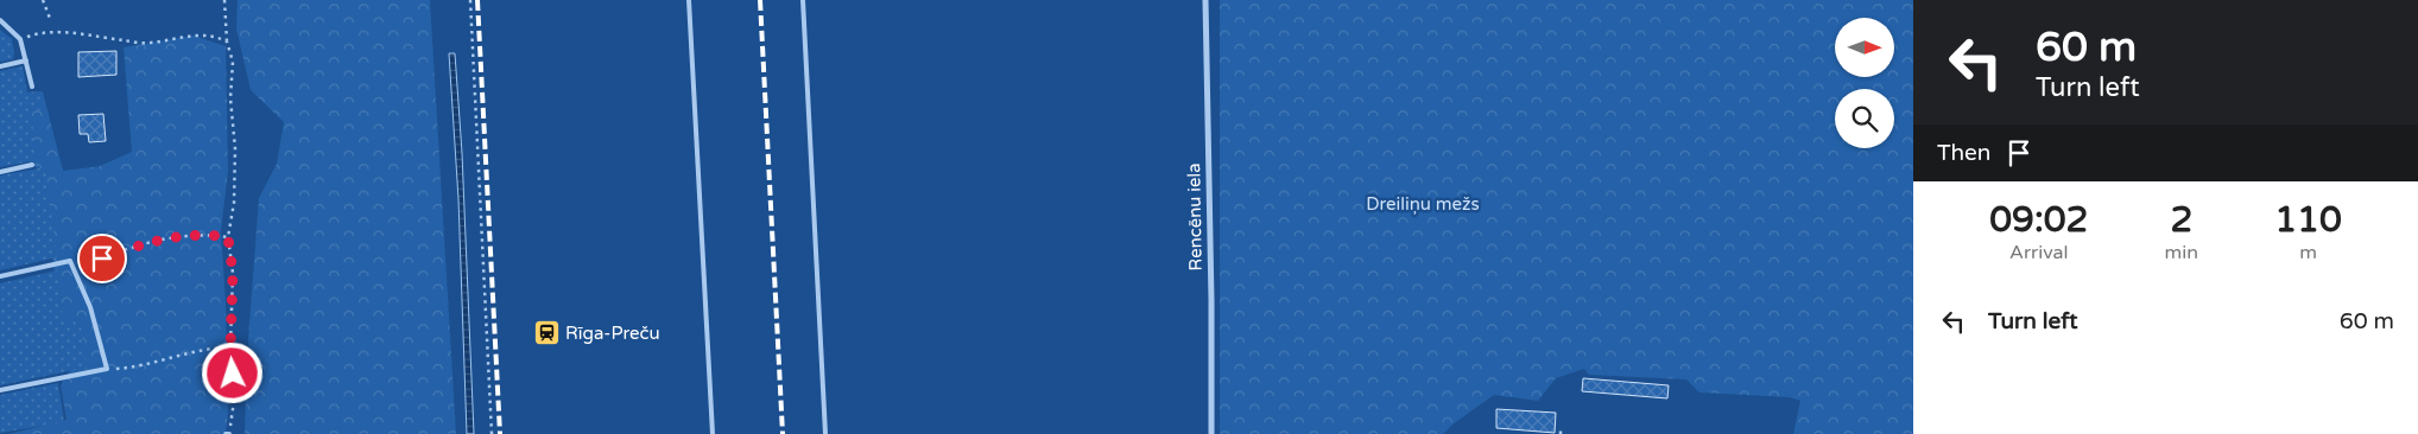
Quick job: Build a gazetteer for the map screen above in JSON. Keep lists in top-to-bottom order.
{
  "streets": {
    "street": ["Rencēnu iela"]
  },
  "parks": ["Dreiliņu mežs"],
  "places": {
    "station": ["Rīga-Preču"]
  },
  "north": "right",
  "page": {
    "turn": ["60 m", "Turn left"],
    "then": "Then",
    "eta": [
      "09:02",
      "Arrival",
      "2",
      "min",
      "110",
      "m"
    ],
    "list": [
      {
        "name": "Turn left",
        "value": "60 m"
      }
    ]
  }
}
